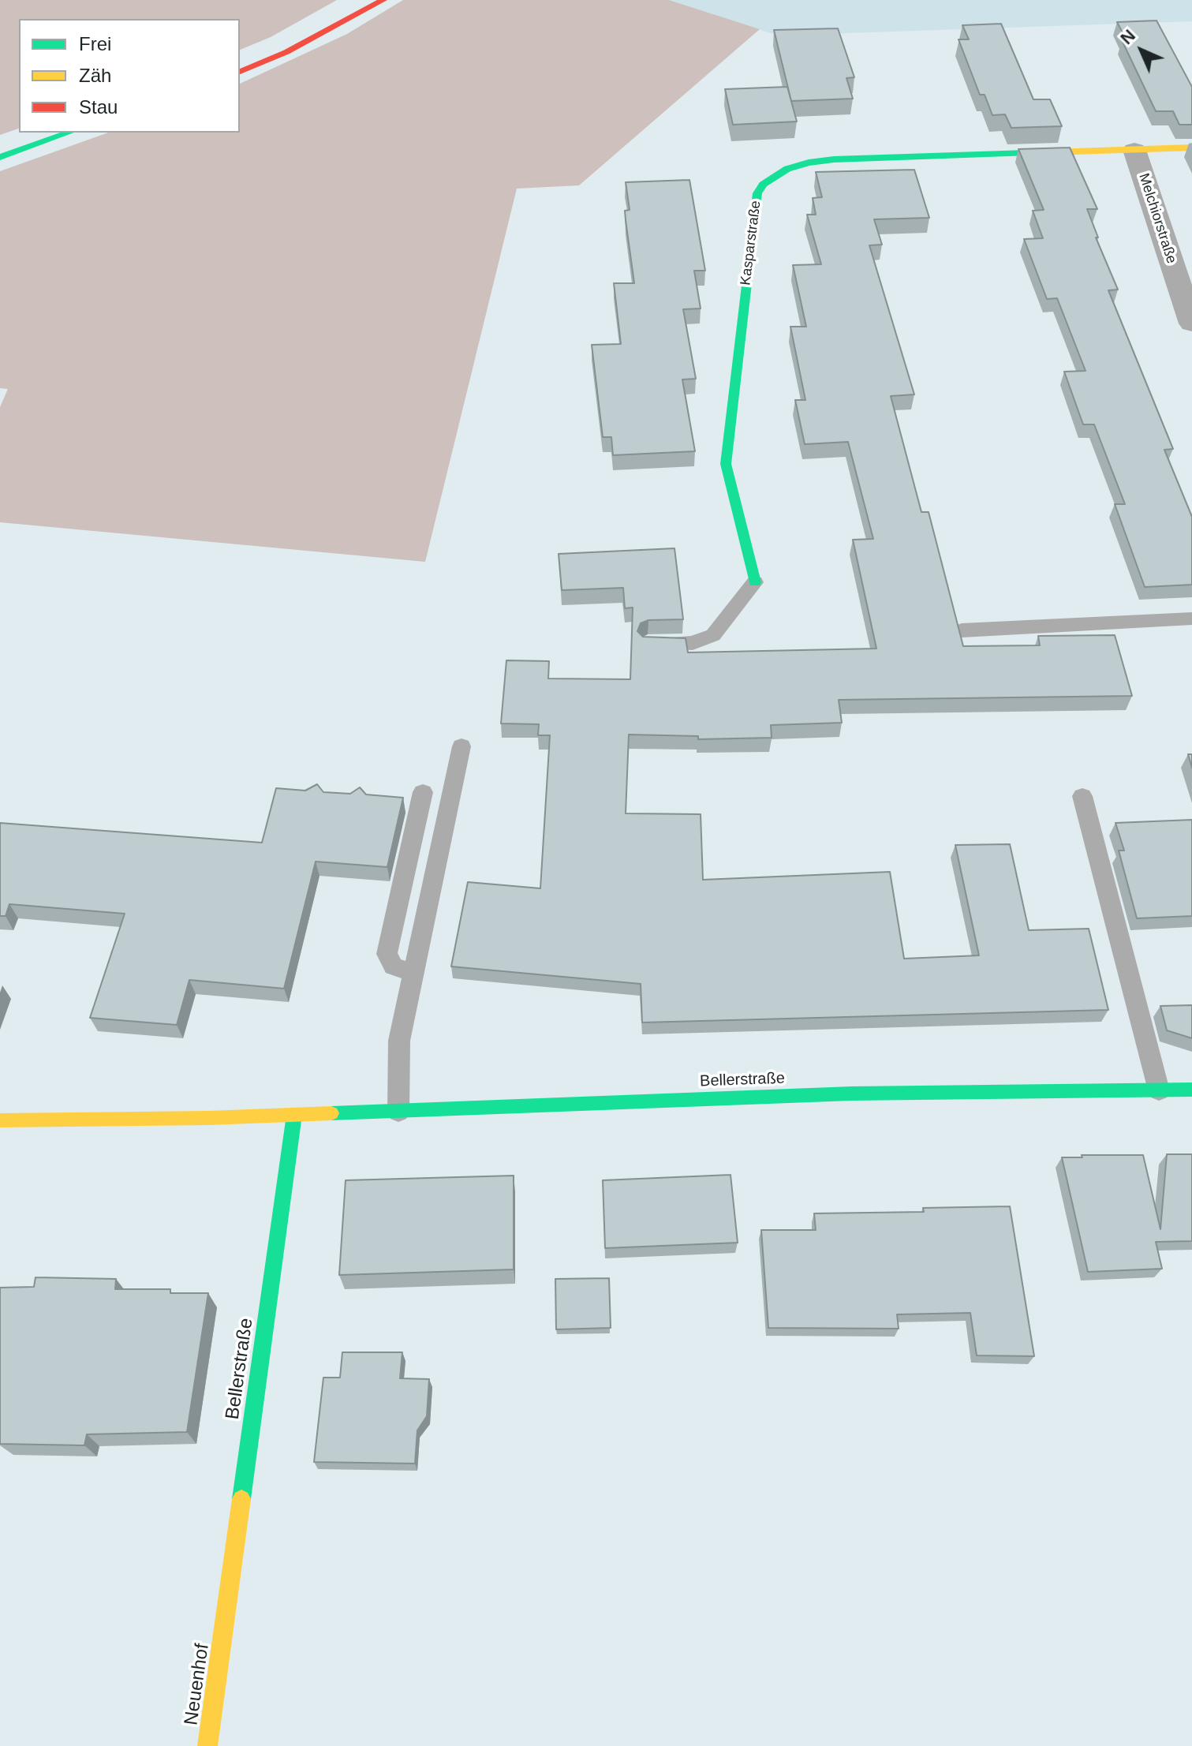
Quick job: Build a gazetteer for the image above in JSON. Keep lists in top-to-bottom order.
{
  "streets": {
    "street": [
      "Melchiorstraße",
      "Kasparstraße",
      "Bellerstraße",
      "Neuenhof"
    ]
  },
  "crossings": [
    ["Melchiorstraße", "Kasparstraße"],
    ["Bellerstraße", "Neuenhof"]
  ],
  "legend": ["Frei", "Zäh", "Stau"],
  "north": "top left"
}
